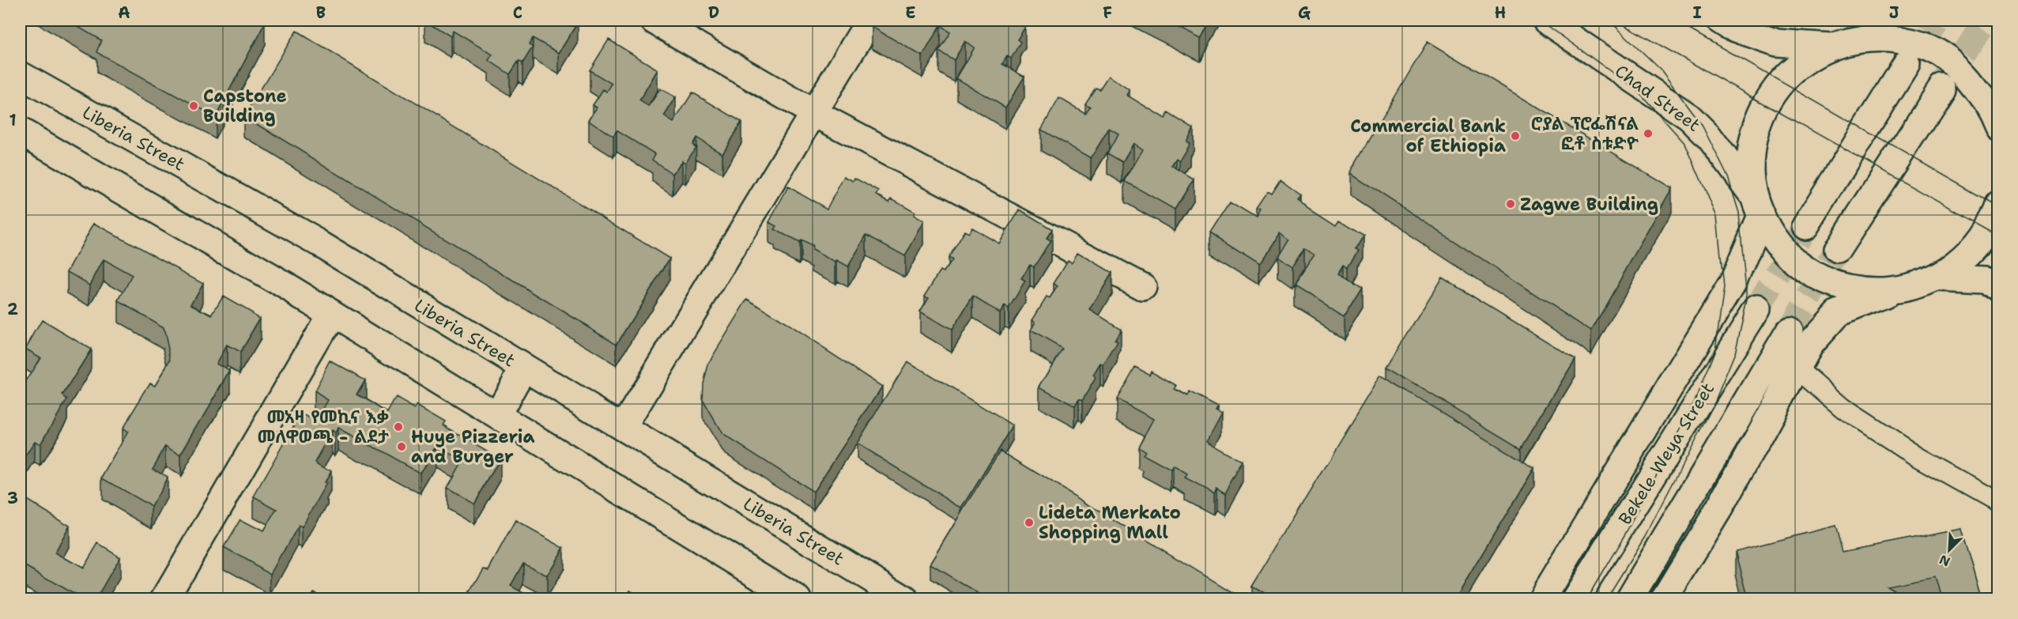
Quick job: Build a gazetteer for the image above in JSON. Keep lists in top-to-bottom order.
{
  "streets": {
    "street": ["Chad Street", "Liberia Street", "Bekele Weya Street"]
  },
  "places": [
    "Capstone Building",
    "ሮያል ፕሮፌሽናል ፎቶ ስቱድዮ",
    "Commercial Bank of Ethiopia",
    "Zagwe Building",
    "መአዛ የመኪና እቃ መለዋወጫ - ልደታ",
    "Huye Pizzeria and Burger",
    "Lideta Merkato Shopping Mall"
  ],
  "north": "bottom left",
  "grid": {
    "columns": [
      "A",
      "B",
      "C",
      "D",
      "E",
      "F",
      "G",
      "H",
      "I",
      "J"
    ],
    "rows": ["1", "2", "3"]
  }
}
